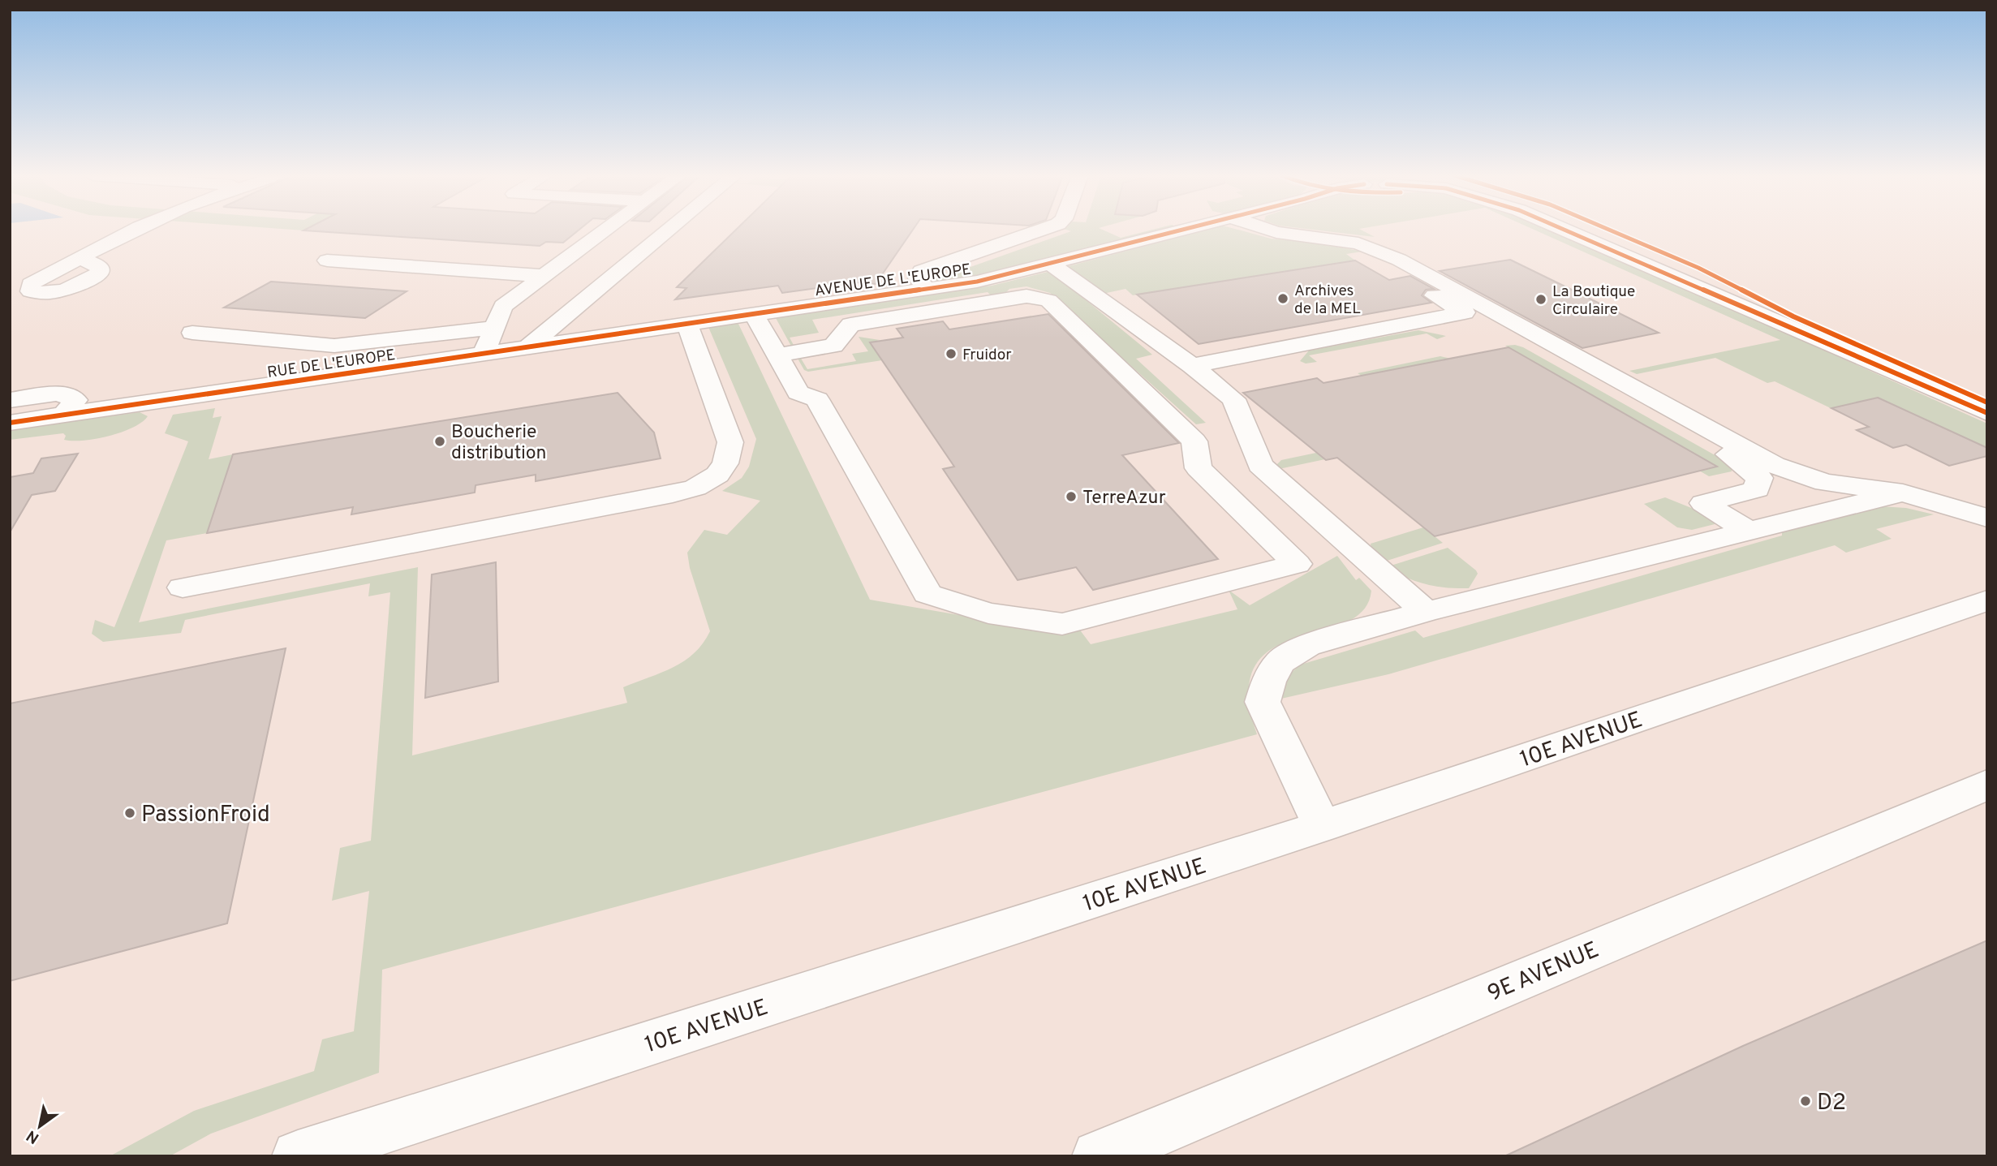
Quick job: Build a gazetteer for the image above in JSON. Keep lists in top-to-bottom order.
{
  "streets": {
    "street": [
      "AVENUE DE L'EUROPE",
      "RUE DE L'EUROPE",
      "10E AVENUE",
      "9E AVENUE"
    ]
  },
  "crossings": [
    ["AVENUE DE L'EUROPE", "RUE DE L'EUROPE"]
  ],
  "places": [
    "Archives de la MEL",
    "La Boutique Circulaire",
    "Fruidor",
    "Boucherie distribution",
    "TerreAzur",
    "PassionFroid",
    "D2"
  ],
  "north": "bottom left"
}
